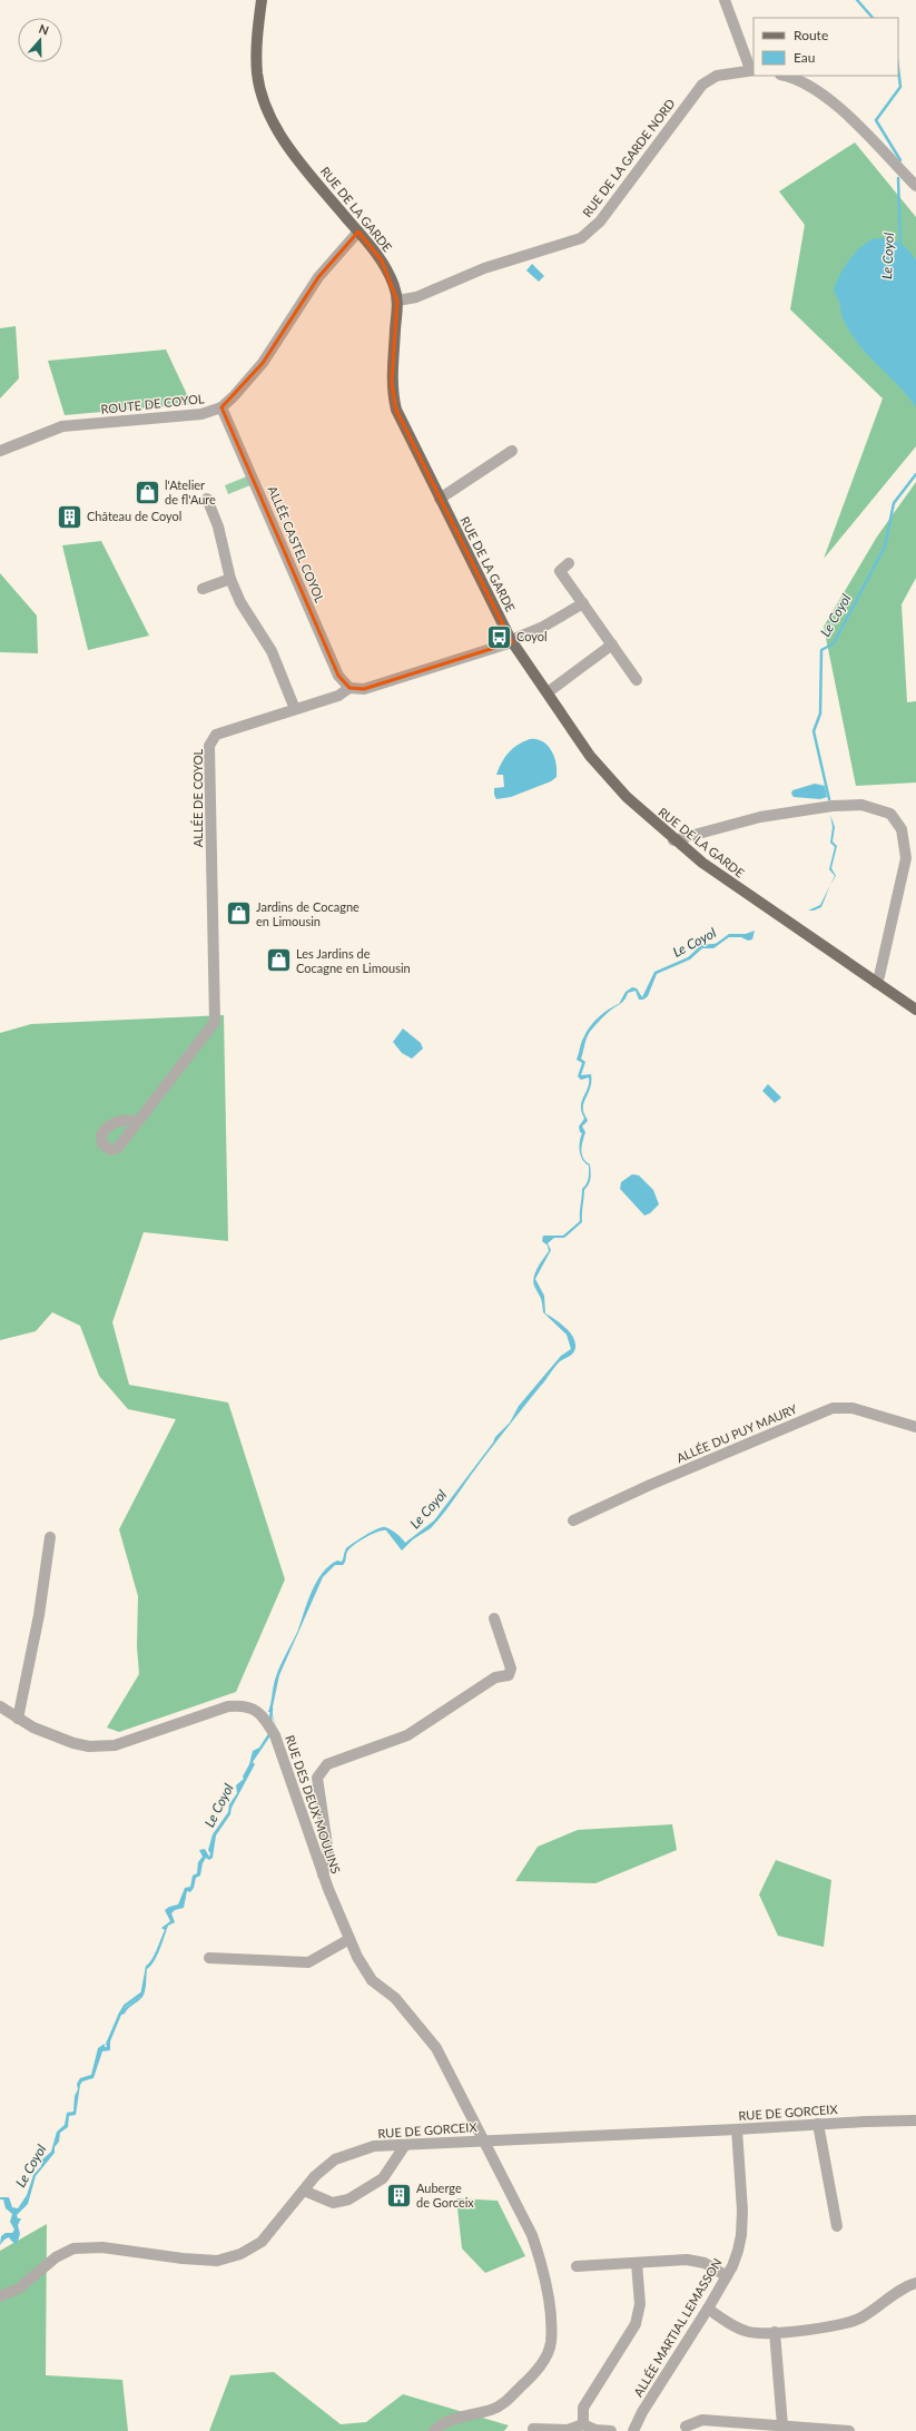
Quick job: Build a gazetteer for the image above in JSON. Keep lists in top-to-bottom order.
{
  "streets": {
    "main road": ["RUE DE LA GARDE"],
    "street": [
      "RUE DE LA GARDE NORD",
      "ROUTE DE COYOL",
      "ALLÉE CASTEL COYOL",
      "ALLÉE DE COYOL",
      "ALLÉE DU PUY MAURY",
      "RUE DES DEUX MOULINS",
      "RUE DE GORCEIX",
      "ALLÉE MARTIAL LEMASSON"
    ]
  },
  "crossings": [
    ["RUE DE LA GARDE NORD", "RUE DE LA GARDE"],
    ["RUE DE LA GARDE", "ROUTE DE COYOL"],
    ["RUE DE LA GARDE", "ALLÉE DE COYOL"],
    ["ROUTE DE COYOL", "ALLÉE CASTEL COYOL"],
    ["ALLÉE CASTEL COYOL", "ALLÉE DE COYOL"],
    ["RUE DES DEUX MOULINS", "RUE DE GORCEIX"],
    ["RUE DE GORCEIX", "ALLÉE MARTIAL LEMASSON"]
  ],
  "water": ["Le Coyol"],
  "places": {
    "shop": ["l'Atelier de fl'Aure", "Jardins de Cocagne en Limousin", "Les Jardins de Cocagne en Limousin"],
    "building": ["Château de Coyol", "Auberge de Gorceix"],
    "bus stop": ["Coyol"]
  },
  "legend": ["Route", "Eau"],
  "north": "top"
}
